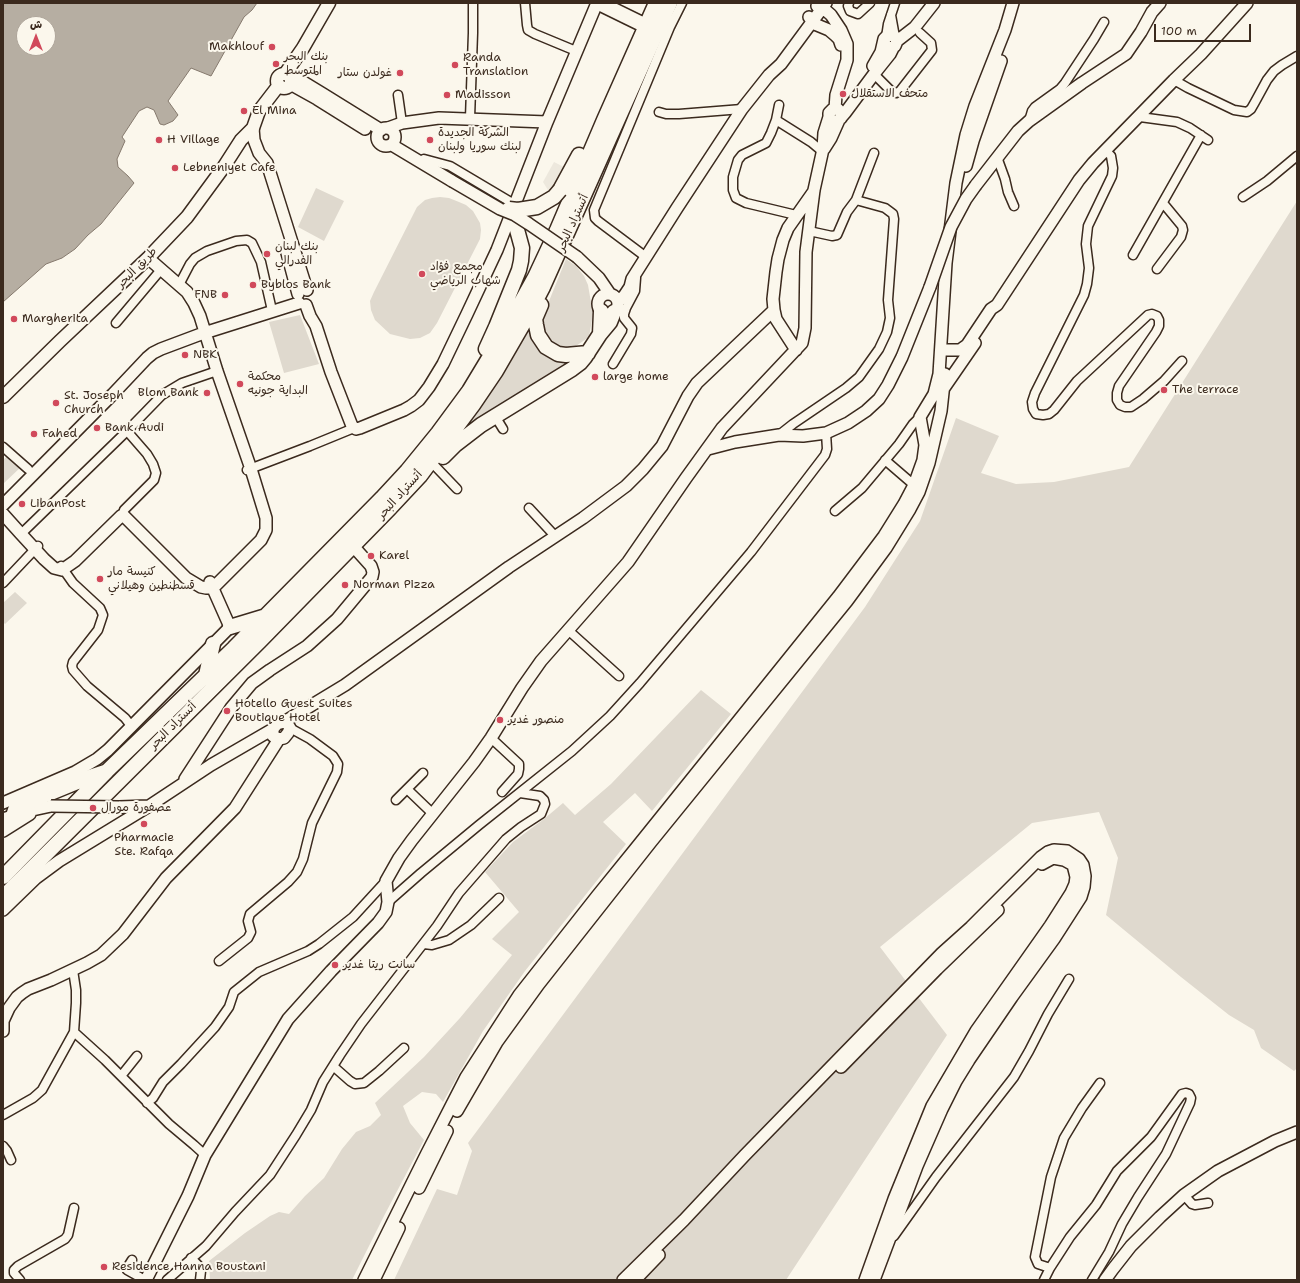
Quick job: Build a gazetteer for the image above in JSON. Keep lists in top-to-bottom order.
{
  "streets": {
    "highway": ["أتستراد البحر"],
    "main road": ["طريق البحر"]
  },
  "places": [
    "Makhlouf",
    "بنك البحر المتوسط",
    "Randa Translation",
    "غولدن ستار",
    "متحف الاستقلال",
    "Madisson",
    "El Mina",
    "H Village",
    "الشركة الجديدة لبنك سوريا ولبنان",
    "Lebneniyet Cafe",
    "بنك لبنان الفدرالي",
    "مجمع فؤاد شهاب الرياضي",
    "Byblos Bank",
    "FNB",
    "Margherita",
    "NBK",
    "large home",
    "محكمة البداية جونيه",
    "The terrace",
    "Blom Bank",
    "St. Joseph Church",
    "Bank Audi",
    "Fahed",
    "LibanPost",
    "Karel",
    "كنيسة مار قسطنطين وهيلاني",
    "Norman Pizza",
    "Hotello Guest Suites Boutique Hotel",
    "منصور غدير",
    "عصفورة مورال",
    "Pharmacie Ste. Rafqa",
    "سانت ريتا غدير",
    "Residence Hanna Boustani"
  ],
  "scale_bar": "100 m",
  "north": "top"
}
